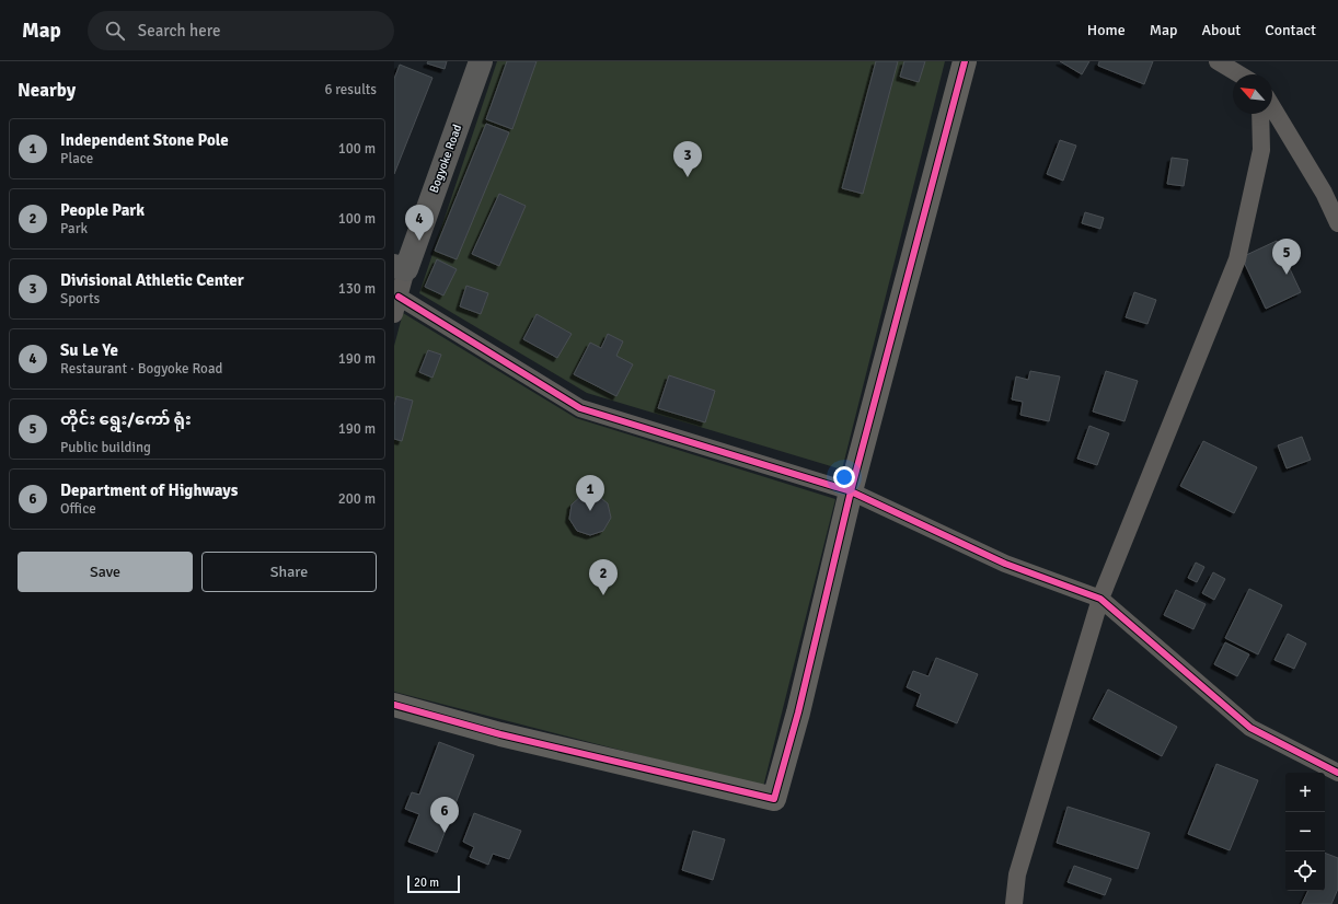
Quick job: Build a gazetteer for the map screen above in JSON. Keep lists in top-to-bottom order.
{
  "streets": {
    "highway": ["Bogyoke Road"]
  },
  "scale_bar": "20 m",
  "north": "top left",
  "page": {
    "header": "Map",
    "search": "Search here",
    "nav": [
      "Home",
      "Map",
      "About",
      "Contact"
    ],
    "heading": ["Nearby", "6 results"],
    "list": [
      {
        "mark": "1",
        "name": "Independent Stone Pole",
        "note": "Place",
        "value": "100 m"
      },
      {
        "mark": "2",
        "name": "People Park",
        "note": "Park",
        "value": "100 m"
      },
      {
        "mark": "3",
        "name": "Divisional Athletic Center",
        "note": "Sports",
        "value": "130 m"
      },
      {
        "mark": "4",
        "name": "Su Le Ye",
        "note": "Restaurant · Bogyoke Road",
        "value": "190 m"
      },
      {
        "mark": "5",
        "name": "တိုင်း ရွေး/ကော် ရုံး",
        "note": "Public building",
        "value": "190 m"
      },
      {
        "mark": "6",
        "name": "Department of Highways",
        "note": "Office",
        "value": "200 m"
      }
    ],
    "pins": [
      "3",
      "4",
      "5",
      "1",
      "2",
      "6"
    ],
    "buttons": ["Save", "Share"],
    "map_buttons": ["+", "−"],
    "scale": "20 m"
  }
}
